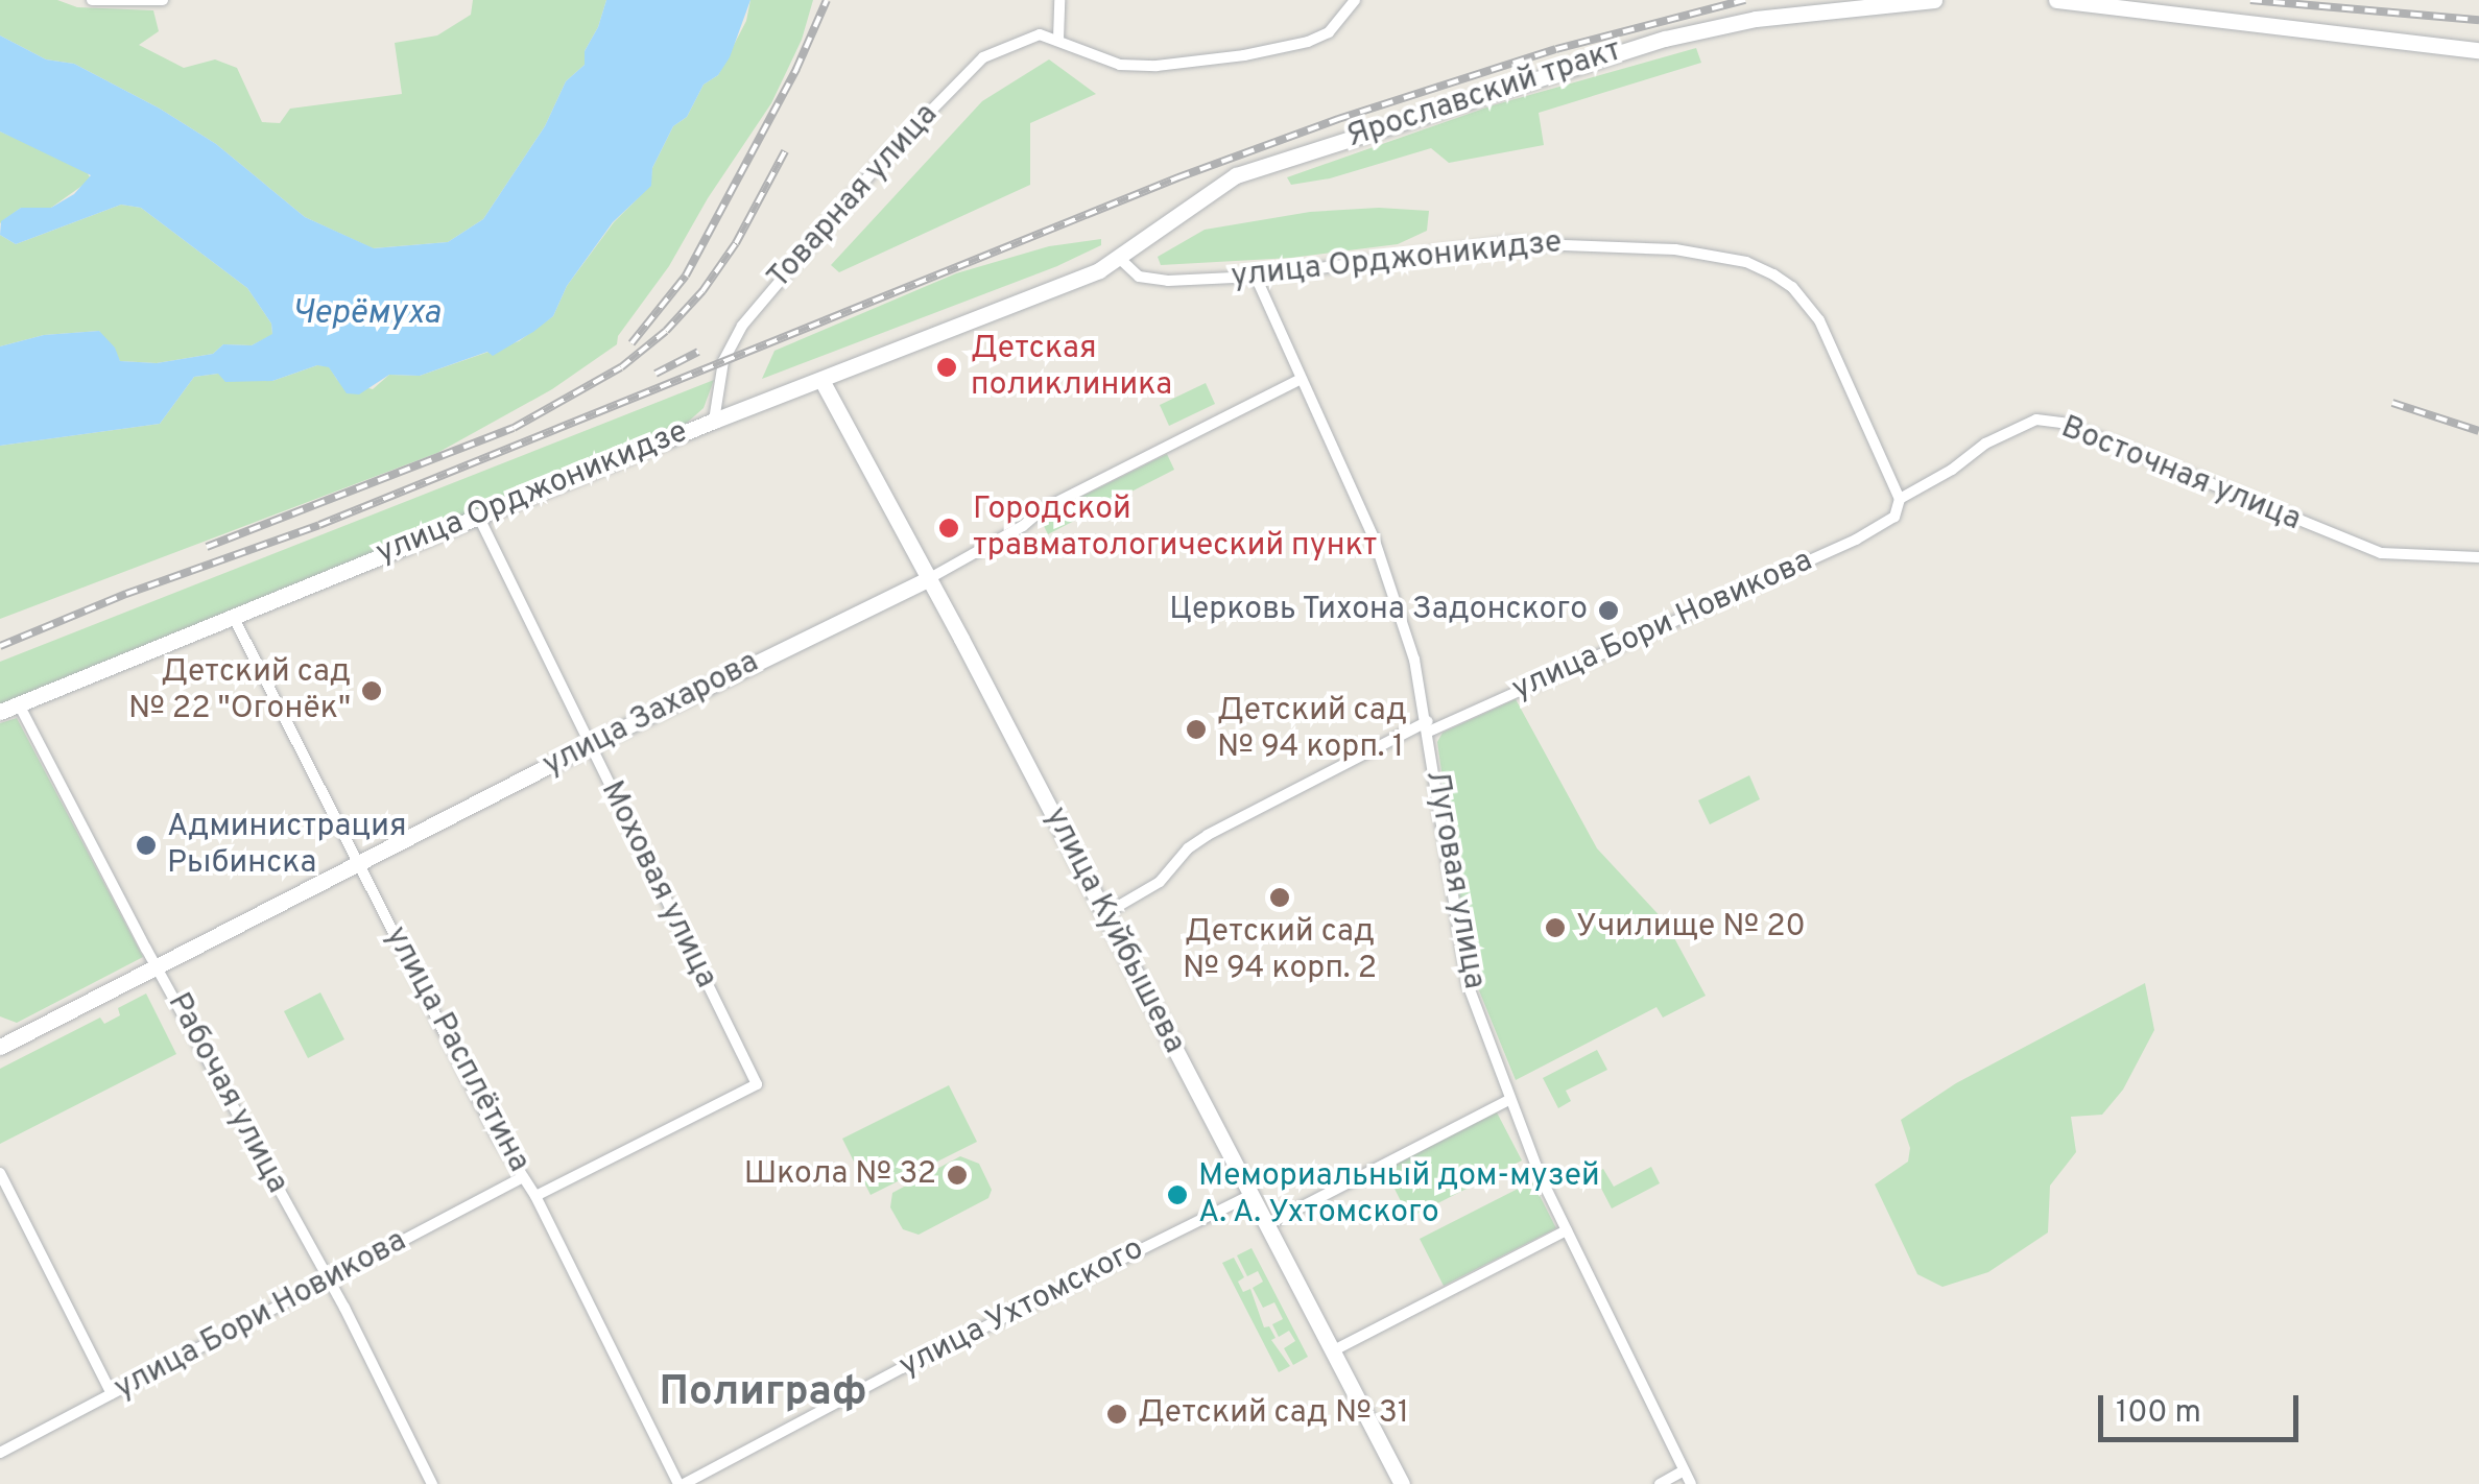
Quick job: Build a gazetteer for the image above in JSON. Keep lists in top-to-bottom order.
{
  "streets": {
    "street": [
      "Ярославский тракт",
      "Товарная улица",
      "улица Орджоникидзе",
      "Восточная улица",
      "улица Бори Новикова",
      "улица Захарова",
      "Луговая улица",
      "Моховая улица",
      "улица Куйбышева",
      "улица Расплётина",
      "Рабочая улица",
      "улица Ухтомского"
    ]
  },
  "crossings": [
    ["Ярославский тракт", "улица Орджоникидзе"],
    ["Товарная улица", "улица Орджоникидзе"],
    ["улица Орджоникидзе", "Восточная улица"],
    ["улица Орджоникидзе", "улица Бори Новикова"],
    ["улица Орджоникидзе", "Луговая улица"],
    ["улица Орджоникидзе", "Моховая улица"],
    ["улица Орджоникидзе", "улица Куйбышева"],
    ["улица Орджоникидзе", "улица Расплётина"],
    ["улица Орджоникидзе", "Рабочая улица"],
    ["Восточная улица", "улица Бори Новикова"],
    ["улица Бори Новикова", "Луговая улица"],
    ["улица Бори Новикова", "улица Куйбышева"],
    ["улица Бори Новикова", "улица Расплётина"],
    ["улица Бори Новикова", "Рабочая улица"],
    ["улица Захарова", "Луговая улица"],
    ["улица Захарова", "Моховая улица"],
    ["улица Захарова", "улица Куйбышева"],
    ["улица Захарова", "улица Расплётина"],
    ["улица Захарова", "Рабочая улица"],
    ["Моховая улица", "улица Расплётина"],
    ["улица Куйбышева", "улица Ухтомского"],
    ["улица Расплётина", "улица Ухтомского"]
  ],
  "districts": ["Полиграф"],
  "water": ["Черёмуха"],
  "places": [
    "Детская поликлиника",
    "Городской травматологический пункт",
    "Церковь Тихона Задонского",
    "Детский сад № 22 \"Огонёк\"",
    "Детский сад № 94 корп. 1",
    "Администрация Рыбинска",
    "Детский сад № 94 корп. 2",
    "Училище № 20",
    "Школа № 32",
    "Мемориальный дом-музей А. А. Ухтомского",
    "Детский сад № 31"
  ],
  "scale_bar": "100 m"
}
